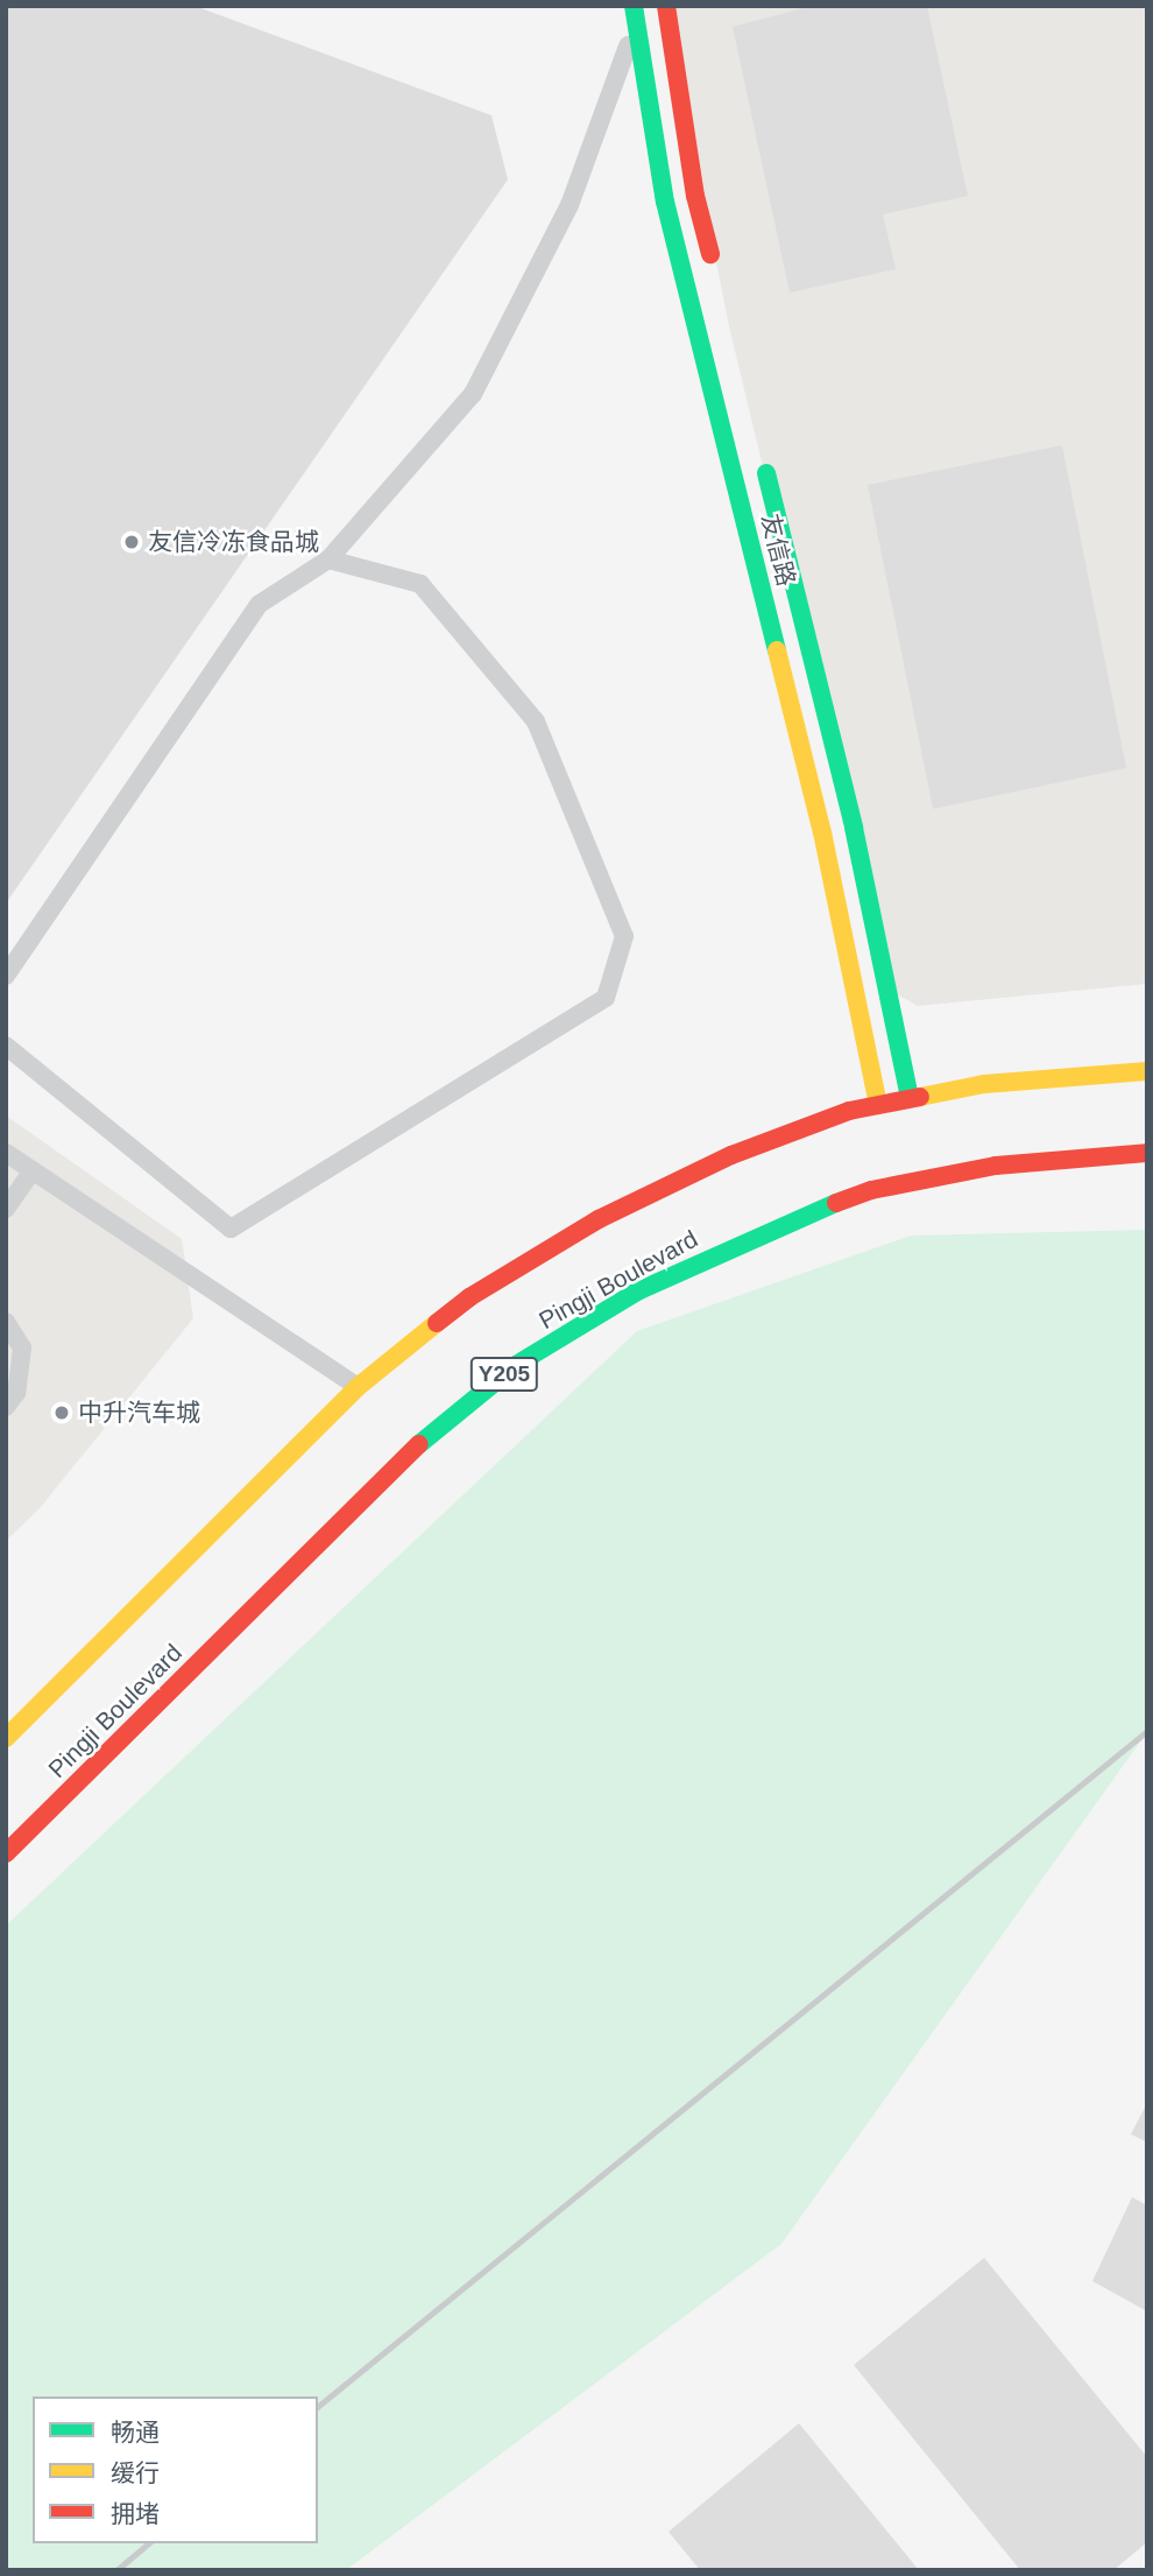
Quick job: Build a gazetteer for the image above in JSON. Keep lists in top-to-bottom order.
{
  "streets": {
    "main road": ["友信路", "Pingji Boulevard", "Y205"]
  },
  "places": ["友信冷冻食品城", "中升汽车城"],
  "legend": ["畅通", "缓行", "拥堵"]
}
